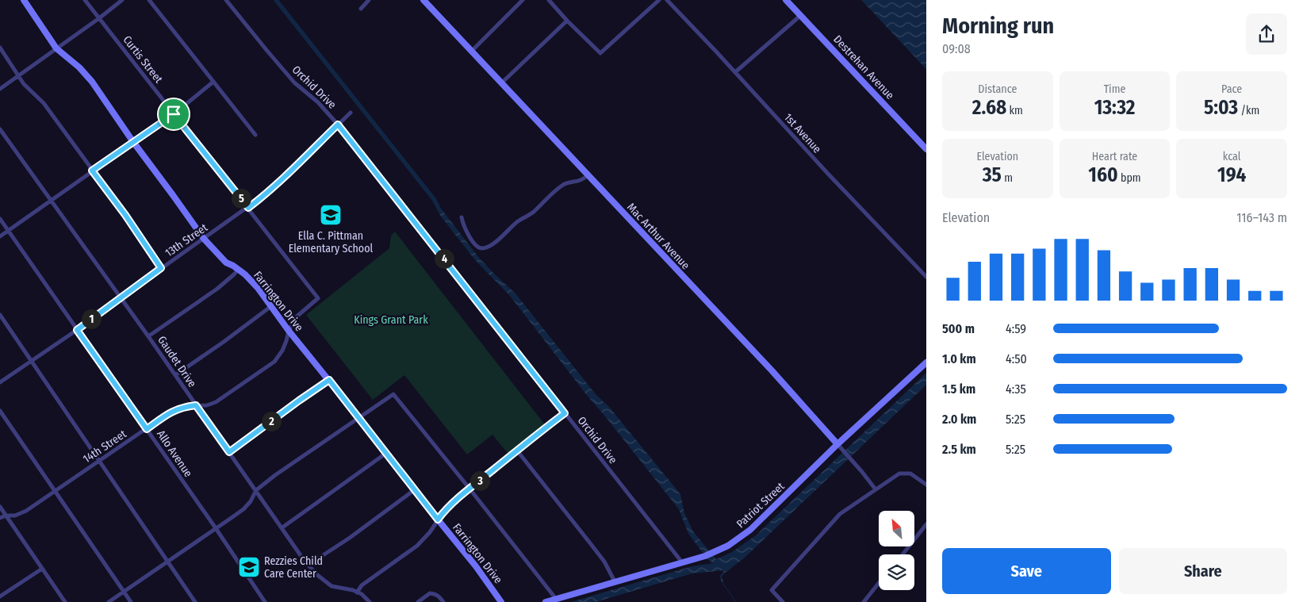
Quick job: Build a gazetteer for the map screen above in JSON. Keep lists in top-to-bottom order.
{
  "streets": {
    "street": [
      "Curtis Street",
      "Destrehan Avenue",
      "Orchid Drive",
      "1st Avenue",
      "Mac Arthur Avenue",
      "13th Street",
      "Farrington Drive",
      "Gaudet Drive",
      "14th Street",
      "Allo Avenue",
      "Patriot Street"
    ]
  },
  "crossings": [
    ["Curtis Street", "13th Street"],
    ["Curtis Street", "14th Street"],
    ["Orchid Drive", "13th Street"],
    ["Orchid Drive", "Patriot Street"],
    ["Mac Arthur Avenue", "Patriot Street"],
    ["13th Street", "Farrington Drive"],
    ["13th Street", "Gaudet Drive"],
    ["13th Street", "Allo Avenue"],
    ["Farrington Drive", "14th Street"],
    ["Gaudet Drive", "14th Street"],
    ["14th Street", "Allo Avenue"]
  ],
  "parks": ["Kings Grant Park"],
  "places": {
    "school or university": ["Ella C. Pittman Elementary School", "Rezzies Child Care Center"]
  },
  "north": "top left",
  "page": {
    "heading": ["Morning run", "09:08"],
    "stats": [
      ["Distance", "2.68 km"],
      ["Time", "13:32"],
      ["Pace", "5:03 /km"],
      ["Elevation", "35 m"],
      ["Heart rate", "160 bpm"],
      ["kcal", "194"]
    ],
    "pins": [
      "5",
      "4",
      "1",
      "2",
      "3"
    ],
    "chart": ["Elevation", "116–143 m"],
    "list": [
      {
        "name": "500 m",
        "note": "4:59"
      },
      {
        "name": "1.0 km",
        "note": "4:50"
      },
      {
        "name": "1.5 km",
        "note": "4:35"
      },
      {
        "name": "2.0 km",
        "note": "5:25"
      },
      {
        "name": "2.5 km",
        "note": "5:25"
      }
    ],
    "buttons": ["Save", "Share"]
  }
}
